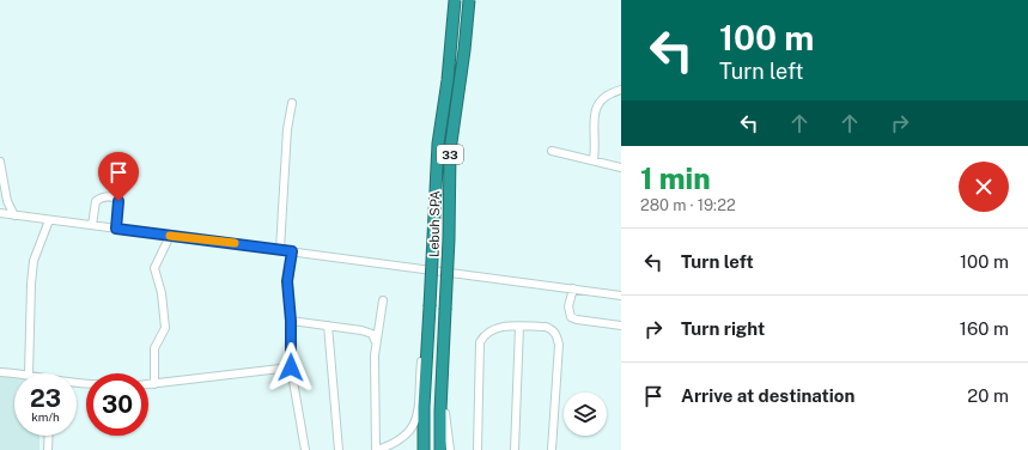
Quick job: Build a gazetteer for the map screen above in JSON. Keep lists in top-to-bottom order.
{
  "streets": {
    "highway": ["33", "Lebuh SPA"]
  },
  "page": {
    "turn": ["100 m", "Turn left"],
    "heading": ["1 min", "280 m · 19:22"],
    "list": [
      {
        "name": "Turn left",
        "value": "100 m"
      },
      {
        "name": "Turn right",
        "value": "160 m"
      },
      {
        "name": "Arrive at destination",
        "value": "20 m"
      }
    ],
    "speed": "23 km/h",
    "limit": "30"
  }
}
